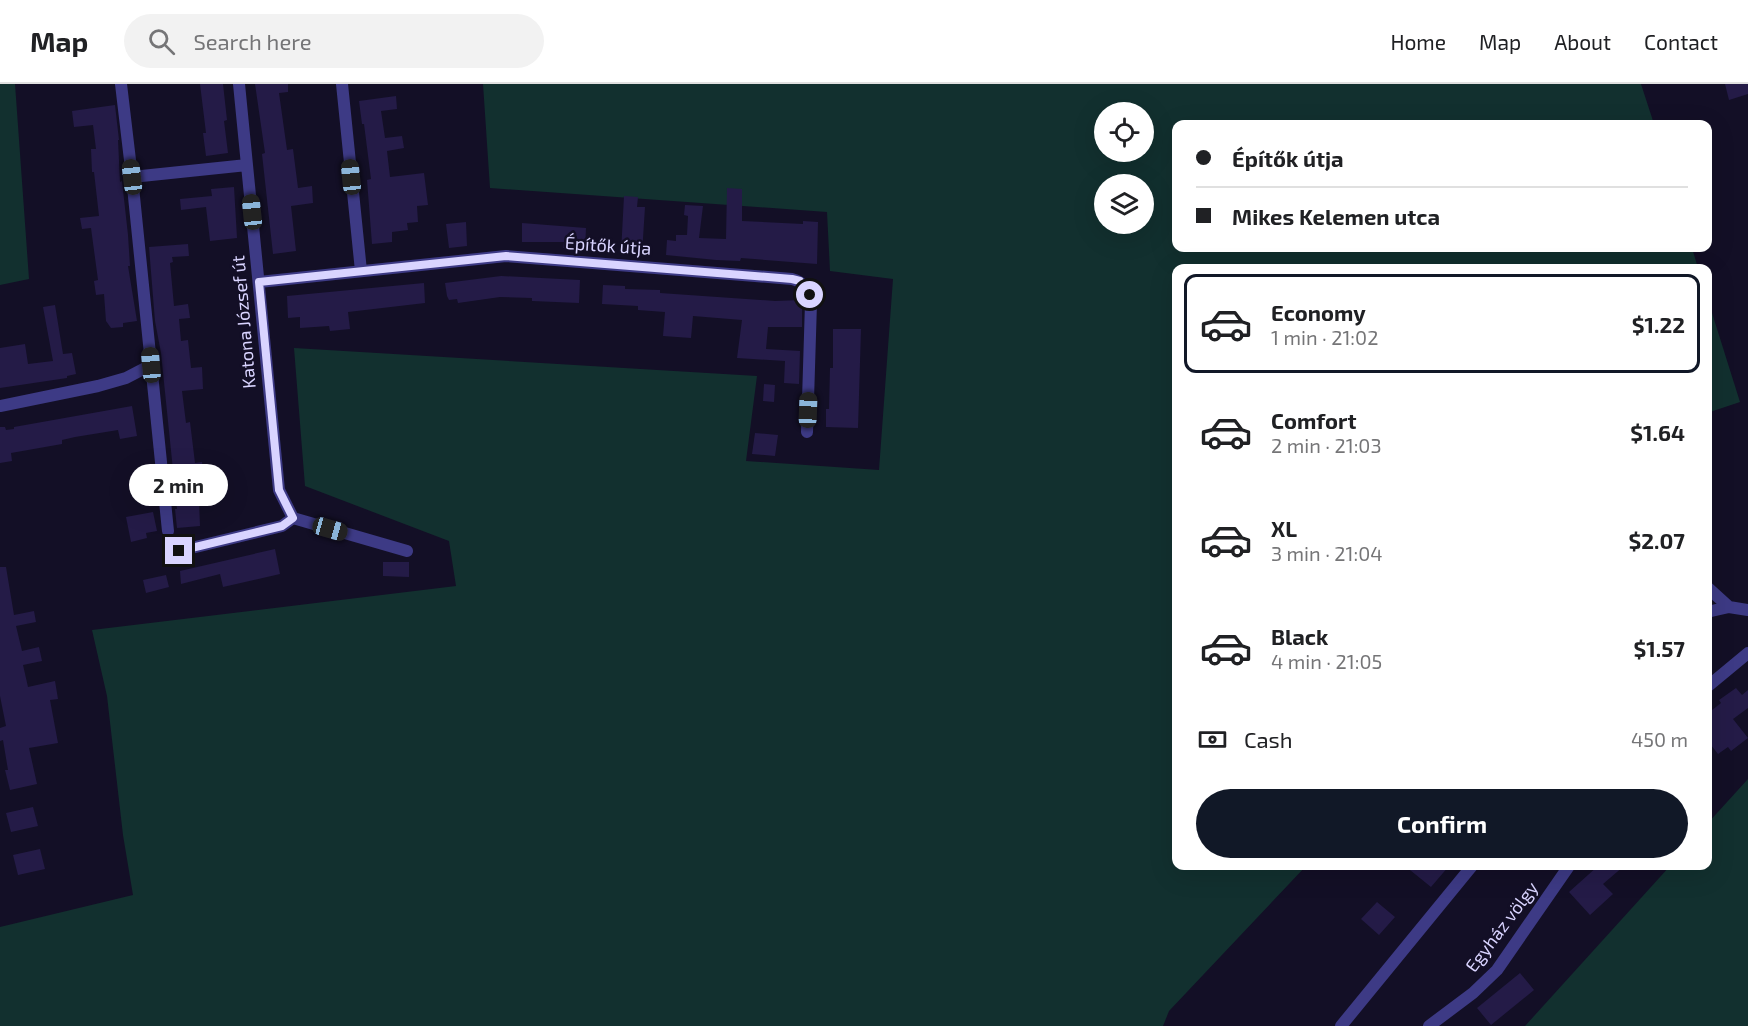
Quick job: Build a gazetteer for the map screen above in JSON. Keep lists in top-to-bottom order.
{
  "streets": {
    "street": ["Építők útja", "Katona József út", "Egyház völgy"]
  },
  "crossings": [
    ["Építők útja", "Katona József út"]
  ],
  "page": {
    "header": "Map",
    "search": "Search here",
    "nav": [
      "Home",
      "Map",
      "About",
      "Contact"
    ],
    "banner": ["Építők útja", "Mikes Kelemen utca"],
    "list": [
      {
        "name": "Economy",
        "note": "1 min · 21:02",
        "value": "$1.22"
      },
      {
        "name": "Comfort",
        "note": "2 min · 21:03",
        "value": "$1.64"
      },
      {
        "name": "XL",
        "note": "3 min · 21:04",
        "value": "$2.07"
      },
      {
        "name": "Black",
        "note": "4 min · 21:05",
        "value": "$1.57"
      }
    ],
    "bubble": "2 min",
    "pay": ["Cash", "450 m"],
    "buttons": "Confirm"
  }
}
